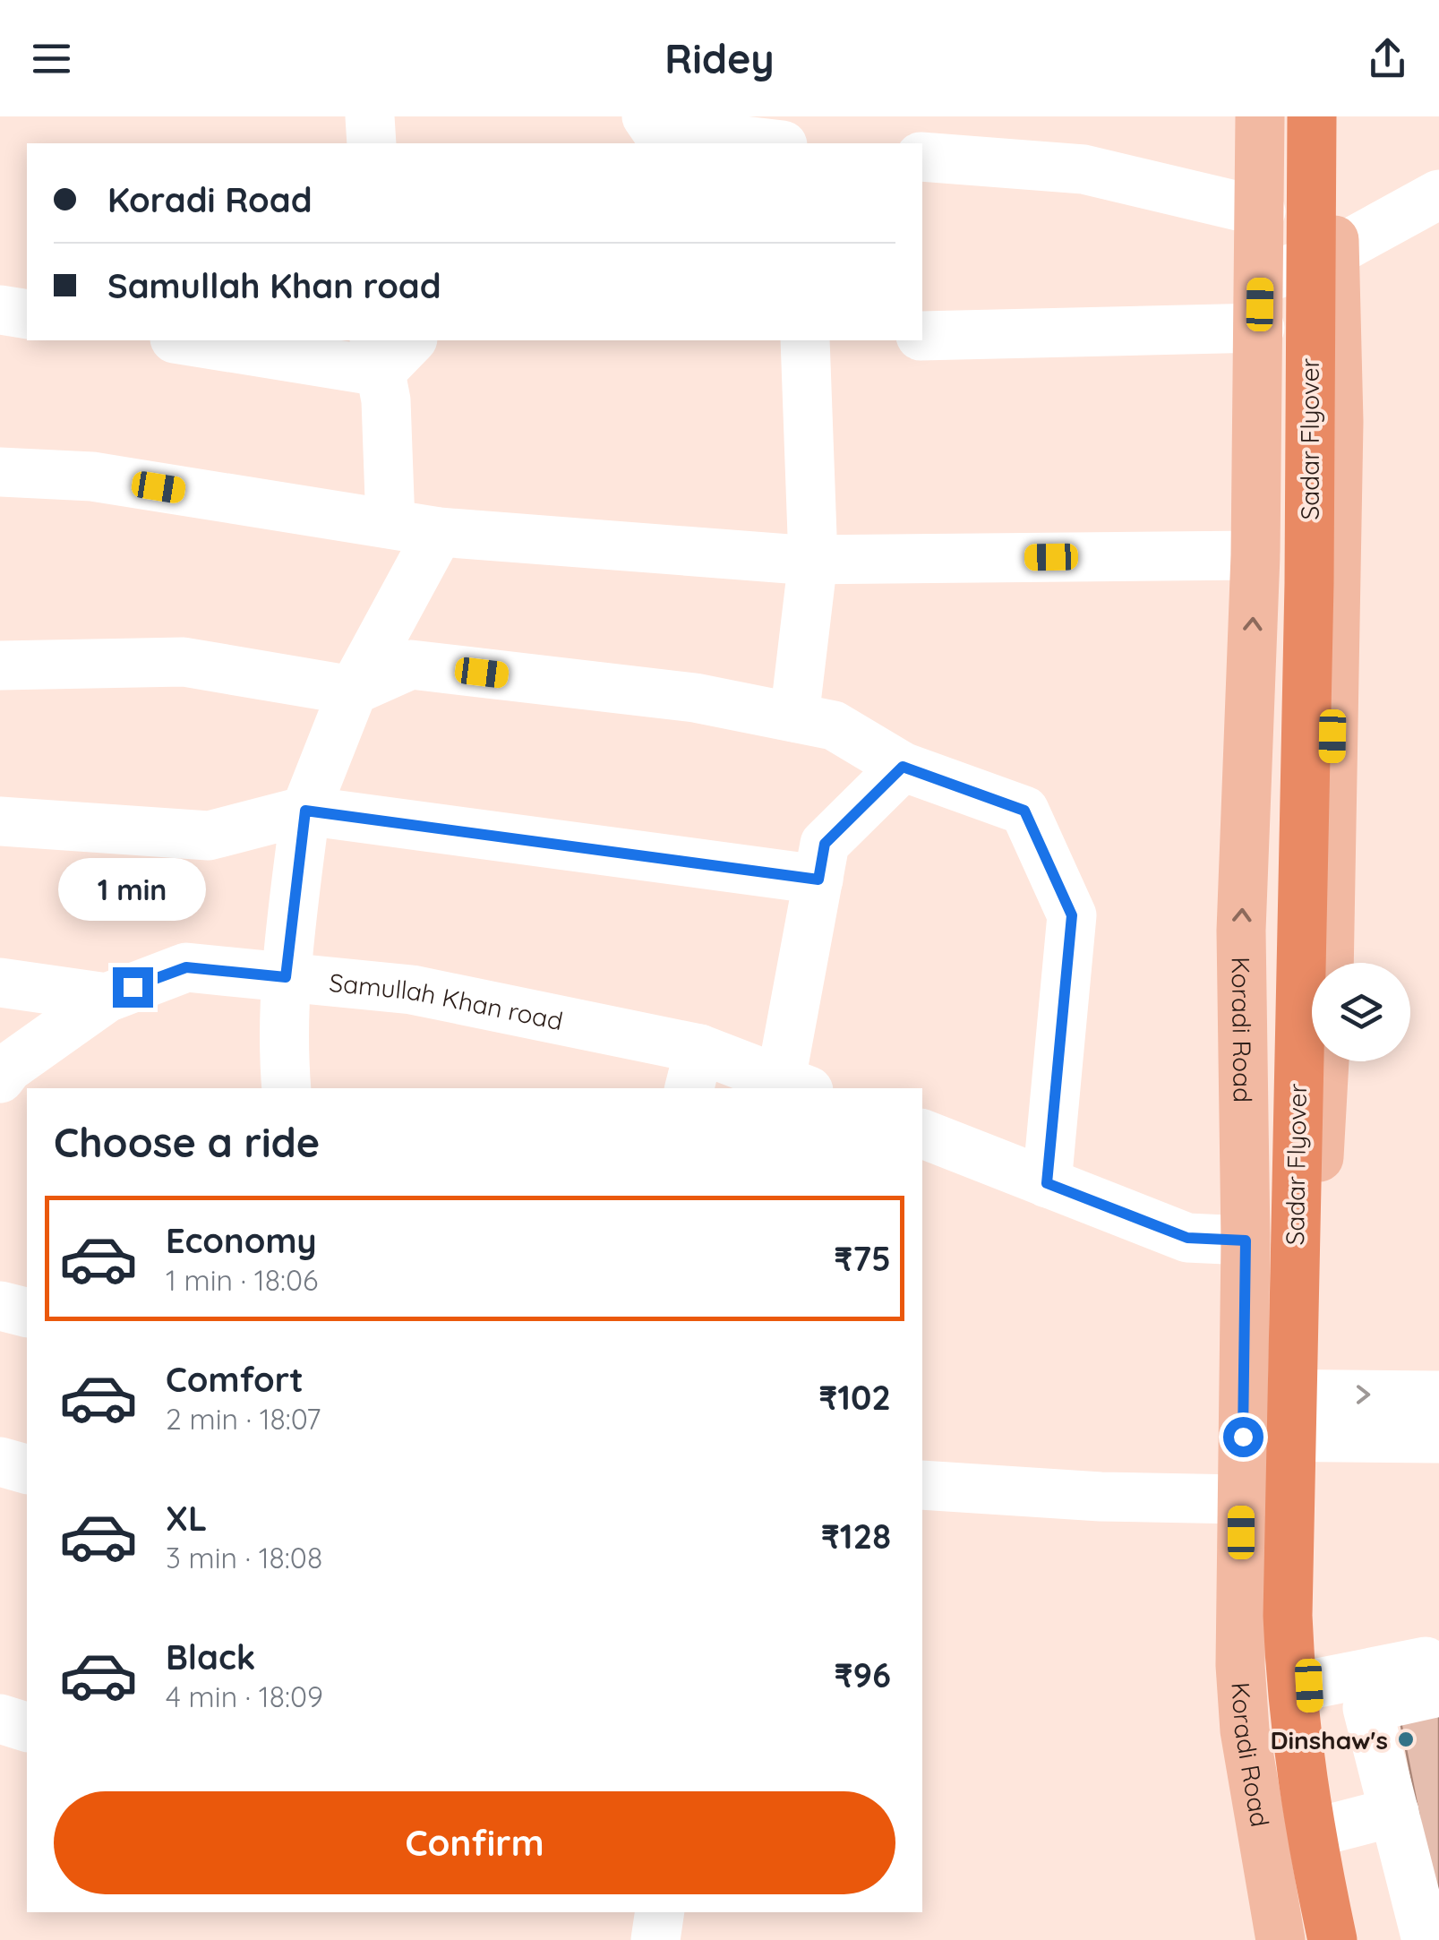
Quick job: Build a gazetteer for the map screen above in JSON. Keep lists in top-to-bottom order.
{
  "streets": {
    "highway": ["Sadar Flyover"],
    "main road": ["Koradi Road"],
    "street": ["Samullah Khan road"]
  },
  "places": ["Dinshaw's"],
  "page": {
    "header": "Ridey",
    "banner": ["Koradi Road", "Samullah Khan road"],
    "bubble": "1 min",
    "heading": "Choose a ride",
    "list": [
      {
        "name": "Economy",
        "note": "1 min · 18:06",
        "value": "₹75"
      },
      {
        "name": "Comfort",
        "note": "2 min · 18:07",
        "value": "₹102"
      },
      {
        "name": "XL",
        "note": "3 min · 18:08",
        "value": "₹128"
      },
      {
        "name": "Black",
        "note": "4 min · 18:09",
        "value": "₹96"
      }
    ],
    "buttons": "Confirm"
  }
}
